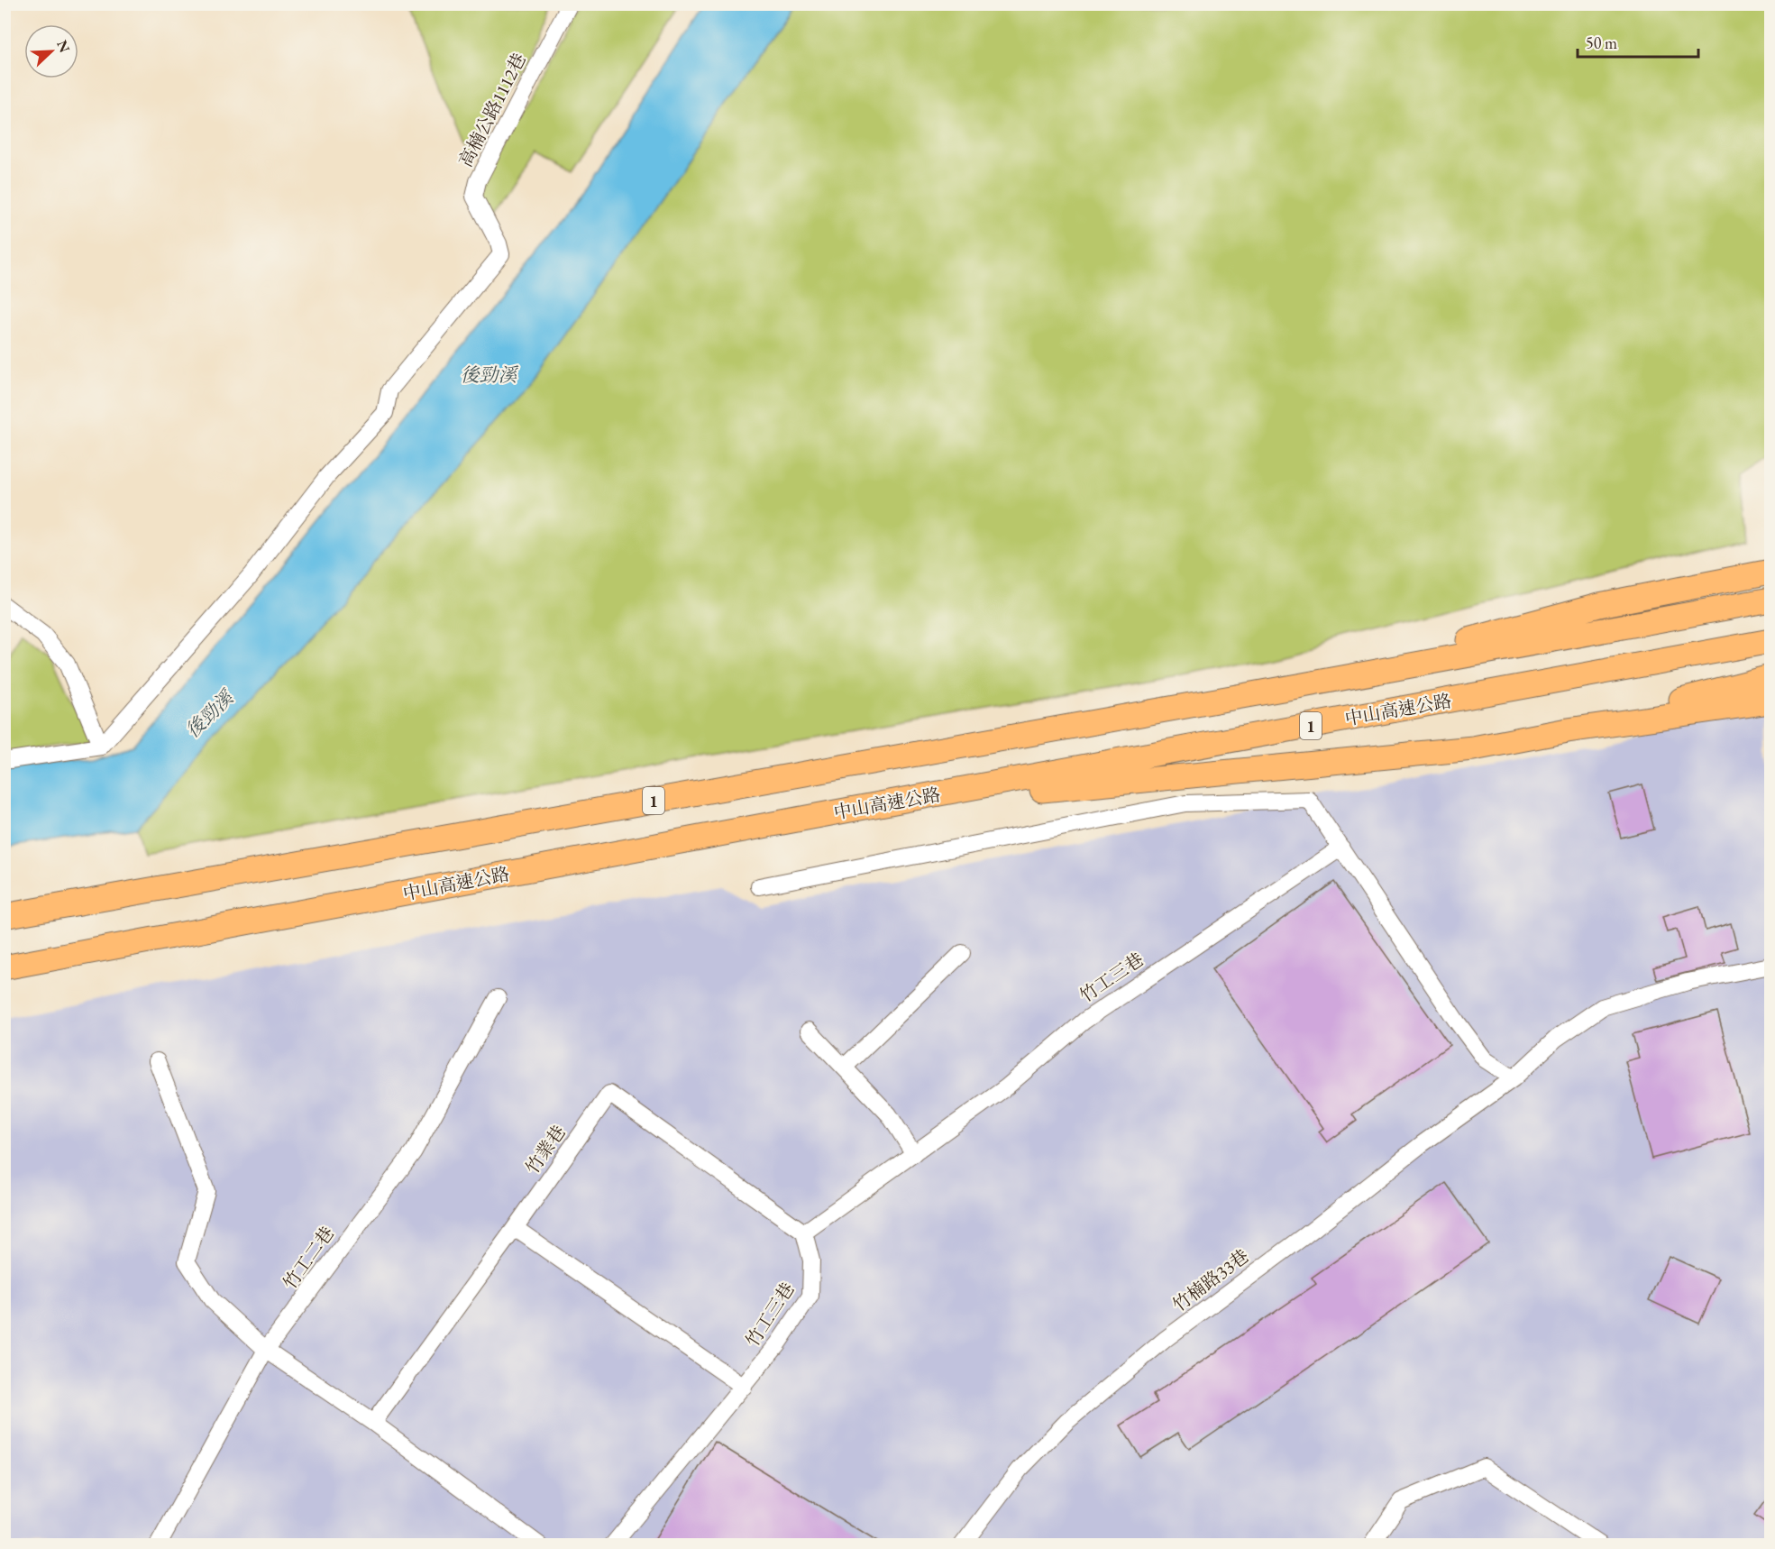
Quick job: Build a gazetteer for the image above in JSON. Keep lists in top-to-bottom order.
{
  "streets": {
    "highway": ["中山高速公路", "1"],
    "street": [
      "高楠公路1112巷",
      "竹工三巷",
      "竹業巷",
      "竹工二巷",
      "竹楠路33巷"
    ]
  },
  "crossings": [
    ["竹工三巷", "竹業巷"]
  ],
  "water": ["後勁溪"],
  "scale_bar": "50 m",
  "north": "top right"
}
